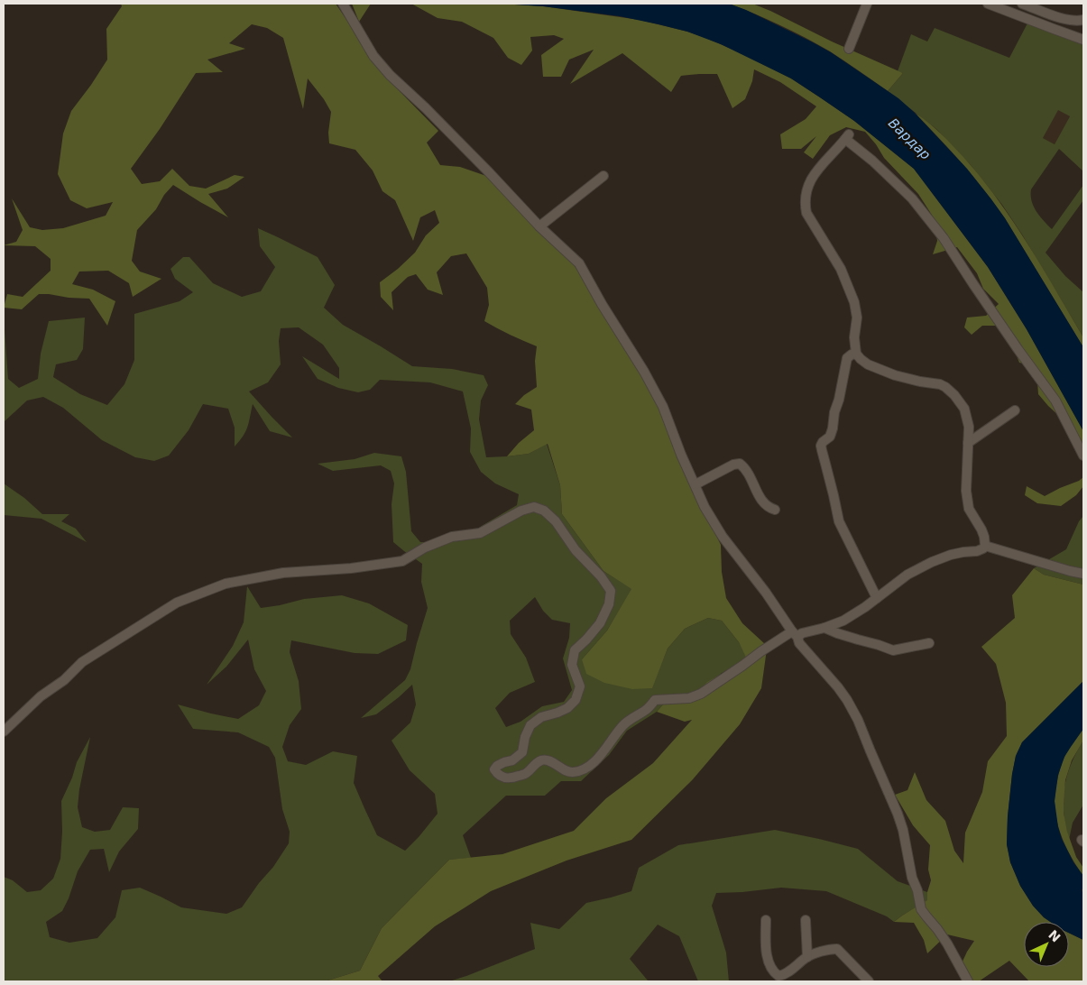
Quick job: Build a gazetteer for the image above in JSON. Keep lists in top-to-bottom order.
{
  "water": ["Вардар"],
  "north": "top right"
}
